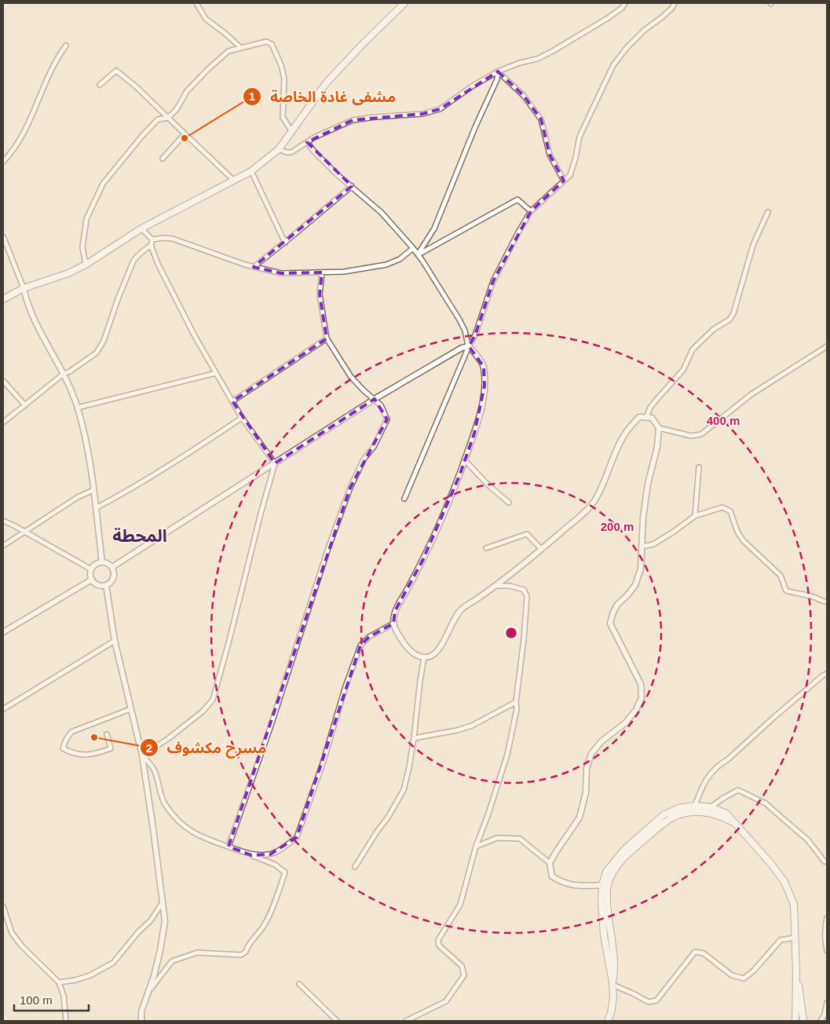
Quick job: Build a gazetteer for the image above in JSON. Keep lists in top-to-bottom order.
{
  "districts": ["المحطة"],
  "places": ["مشفى غادة الخاصة", "مسرح مكشوف"],
  "scale_bar": "100 m",
  "rings": ["400 m", "200 m"]
}
